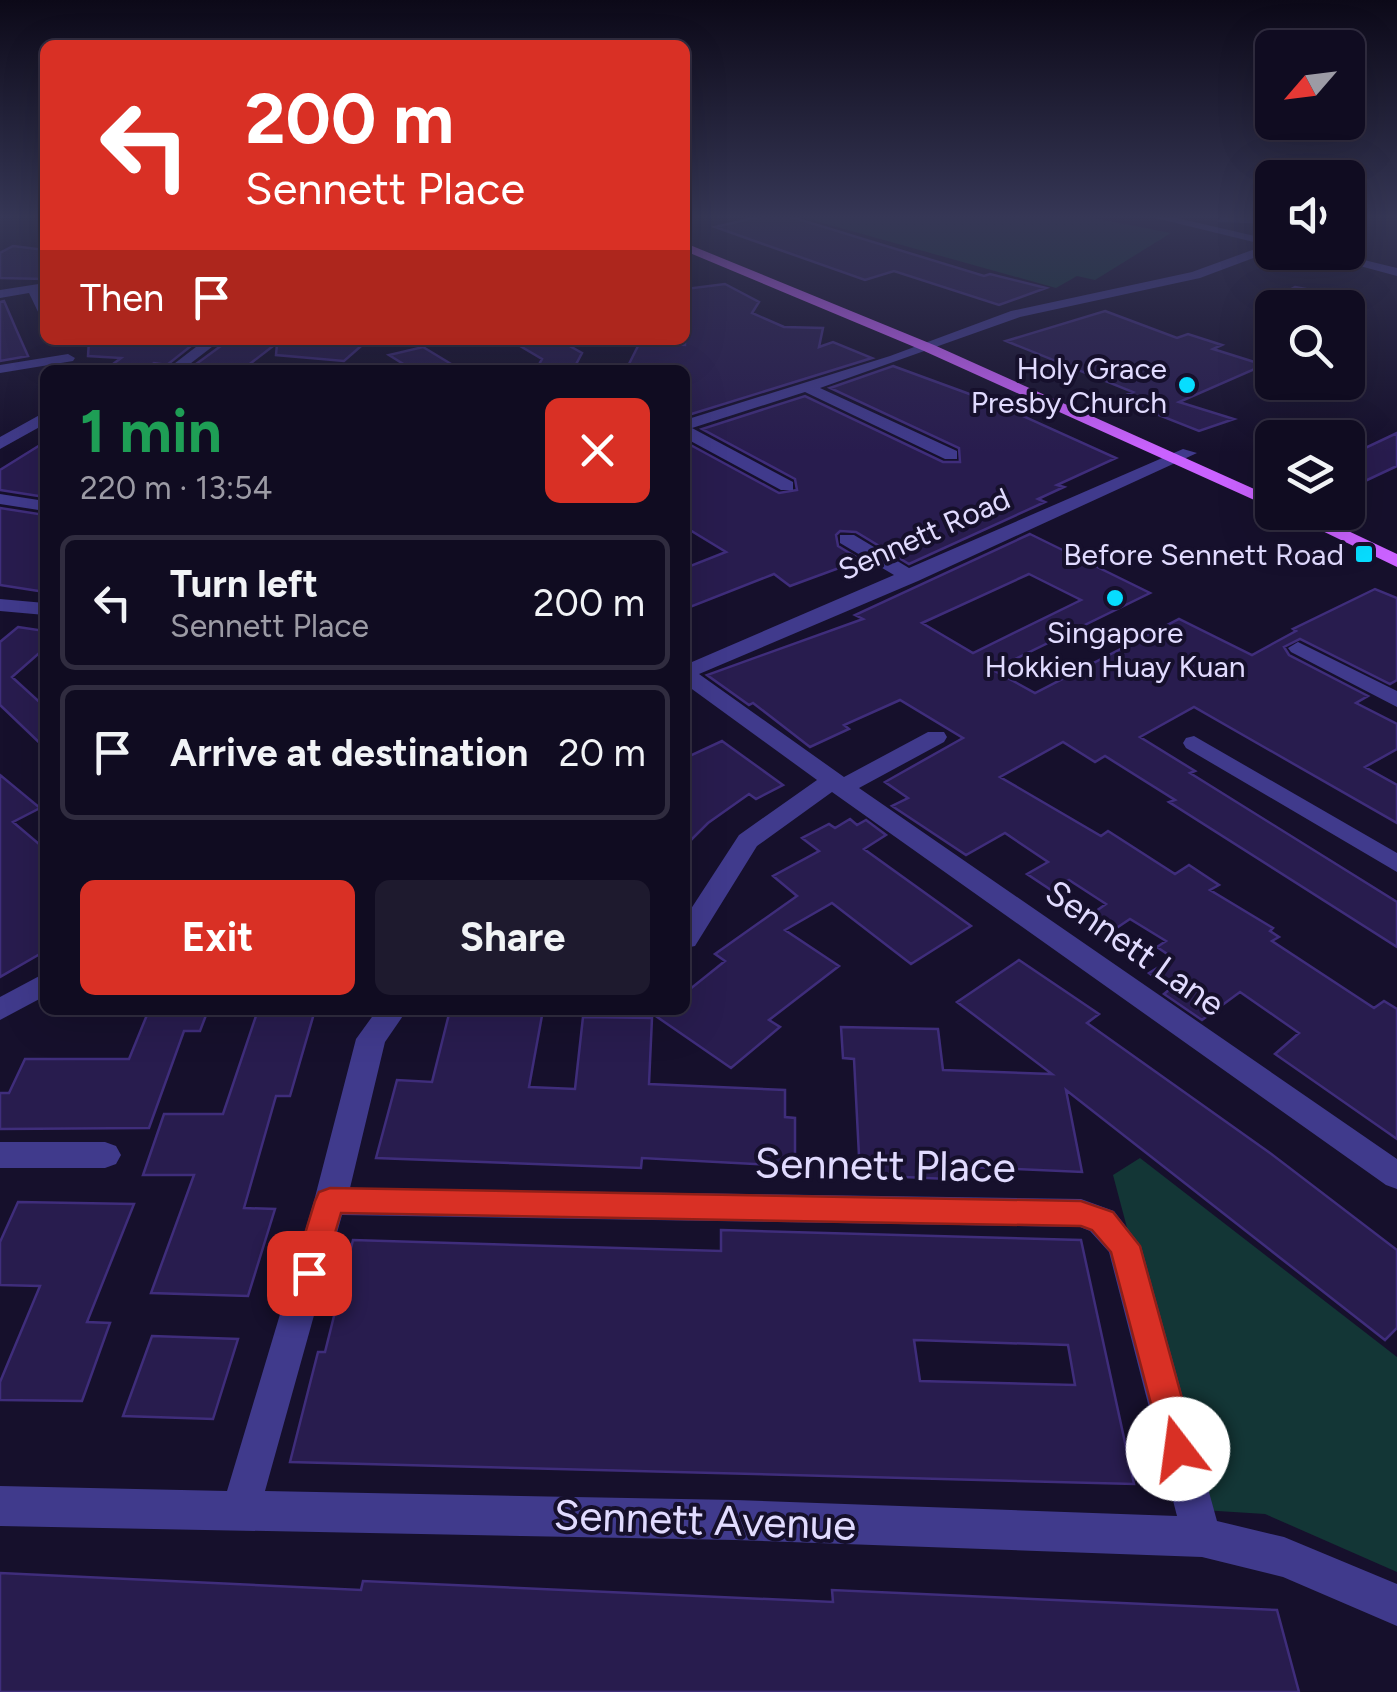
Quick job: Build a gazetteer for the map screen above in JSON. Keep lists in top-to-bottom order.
{
  "streets": {
    "street": [
      "Sennett Road",
      "Sennett Lane",
      "Sennett Place",
      "Sennett Avenue"
    ]
  },
  "crossings": [
    ["Sennett Place", "Sennett Avenue"]
  ],
  "places": {
    "other": ["Holy Grace Presby Church", "Singapore Hokkien Huay Kuan"],
    "transit": ["Before Sennett Road"]
  },
  "north": "bottom left",
  "page": {
    "turn": ["200 m", "Sennett Place"],
    "then": "Then",
    "heading": ["1 min", "220 m · 13:54"],
    "list": [
      {
        "name": "Turn left",
        "note": "Sennett Place",
        "value": "200 m"
      },
      {
        "name": "Arrive at destination",
        "value": "20 m"
      }
    ],
    "buttons": ["Exit", "Share"]
  }
}
